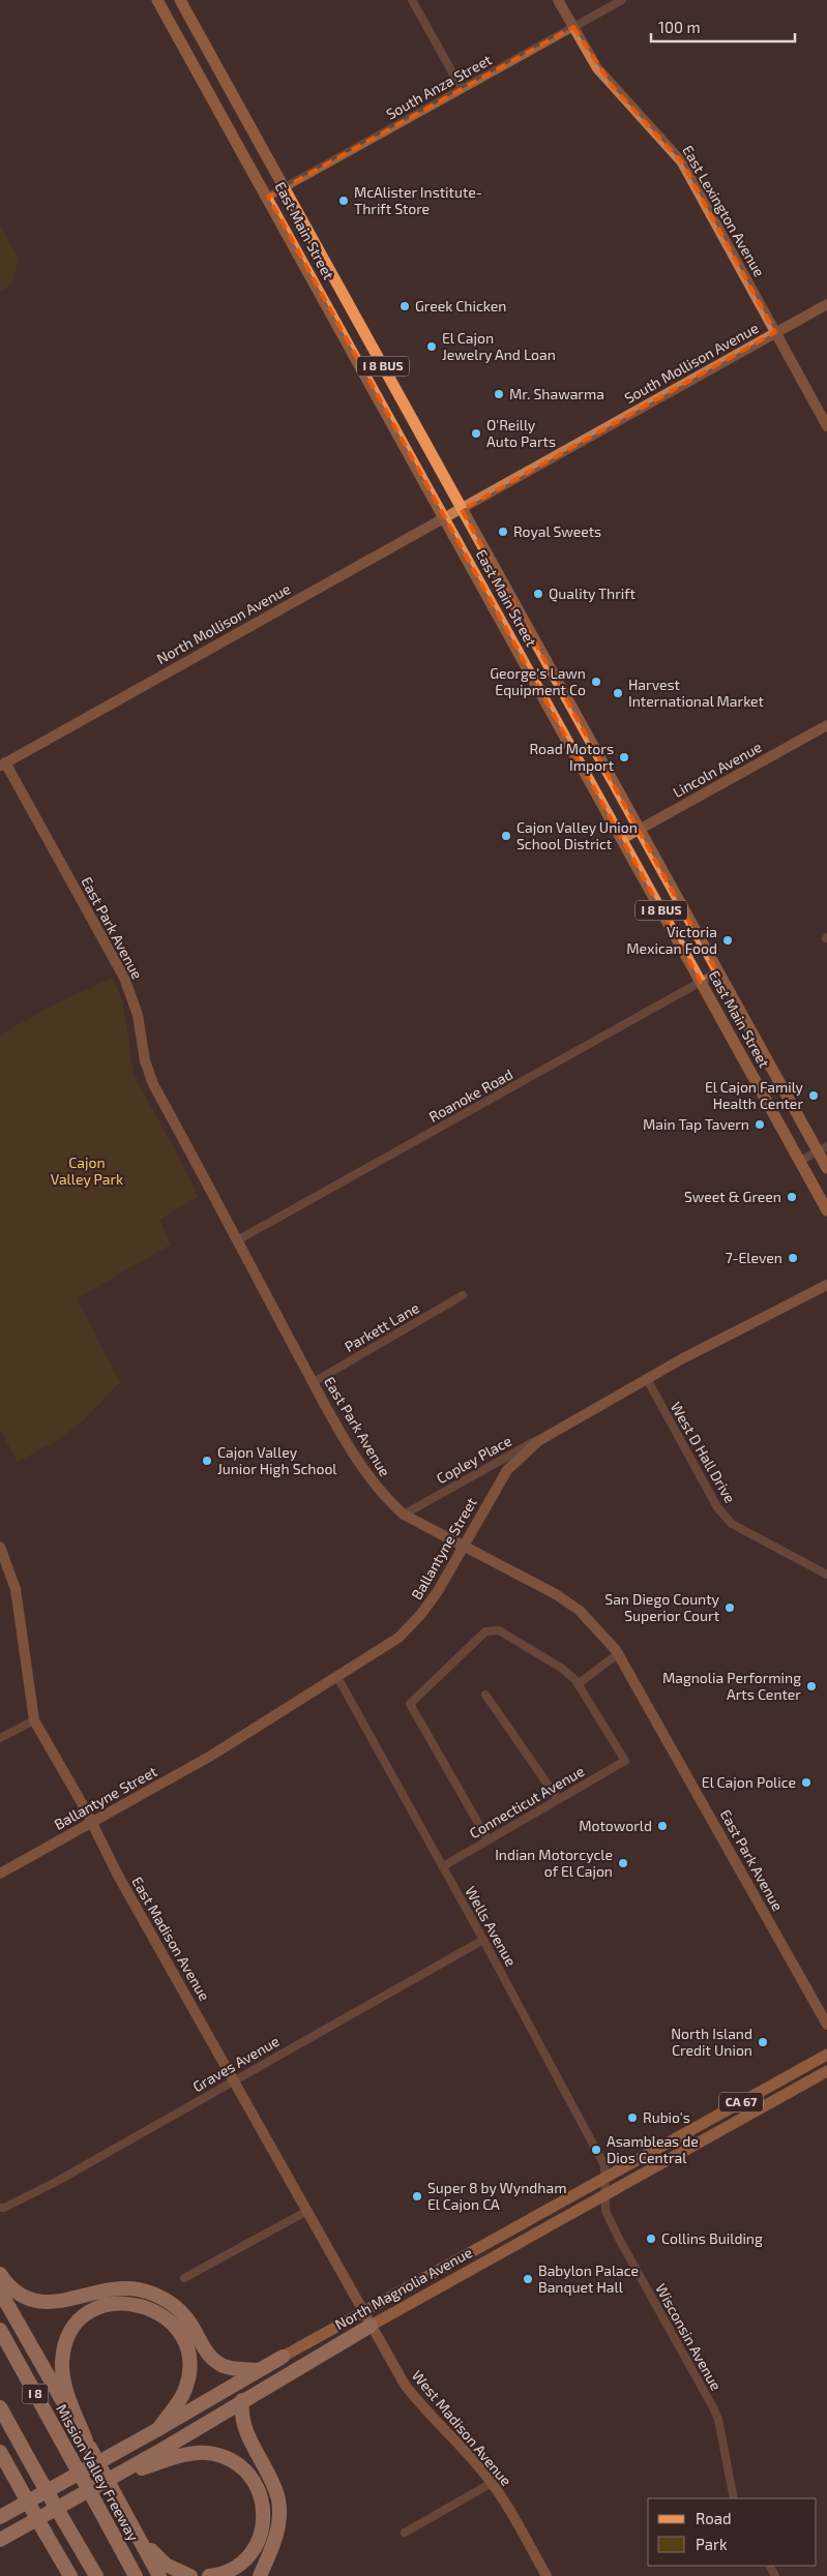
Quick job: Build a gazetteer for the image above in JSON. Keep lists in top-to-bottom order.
{
  "streets": {
    "highway": ["North Magnolia Avenue", "I 8", "Mission Valley Freeway"],
    "main road": ["East Main Street", "I 8 BUS", "CA 67"],
    "street": [
      "South Anza Street",
      "East Lexington Avenue",
      "South Mollison Avenue",
      "North Mollison Avenue",
      "Lincoln Avenue",
      "East Park Avenue",
      "Roanoke Road",
      "Parkett Lane",
      "West D Hall Drive",
      "Copley Place",
      "Ballantyne Street",
      "Connecticut Avenue",
      "Wells Avenue",
      "East Madison Avenue",
      "Graves Avenue",
      "Wisconsin Avenue",
      "West Madison Avenue"
    ]
  },
  "crossings": [
    ["South Anza Street", "East Lexington Avenue"],
    ["South Anza Street", "East Main Street"],
    ["East Lexington Avenue", "South Mollison Avenue"],
    ["East Main Street", "South Mollison Avenue"],
    ["East Main Street", "North Mollison Avenue"],
    ["East Main Street", "Lincoln Avenue"],
    ["East Main Street", "Roanoke Road"],
    ["South Mollison Avenue", "North Mollison Avenue"],
    ["North Mollison Avenue", "East Park Avenue"],
    ["East Park Avenue", "Roanoke Road"],
    ["East Park Avenue", "Parkett Lane"],
    ["East Park Avenue", "Copley Place"],
    ["East Park Avenue", "Ballantyne Street"],
    ["West D Hall Drive", "Ballantyne Street"],
    ["Copley Place", "Ballantyne Street"],
    ["Ballantyne Street", "Wells Avenue"],
    ["Ballantyne Street", "East Madison Avenue"],
    ["Connecticut Avenue", "Wells Avenue"],
    ["Wells Avenue", "Graves Avenue"],
    ["Wells Avenue", "North Magnolia Avenue"],
    ["Wells Avenue", "Wisconsin Avenue"],
    ["East Madison Avenue", "Graves Avenue"],
    ["East Madison Avenue", "North Magnolia Avenue"],
    ["East Madison Avenue", "West Madison Avenue"],
    ["North Magnolia Avenue", "Wisconsin Avenue"],
    ["North Magnolia Avenue", "West Madison Avenue"]
  ],
  "parks": ["Cajon Valley Park"],
  "places": [
    "McAlister Institute- Thrift Store",
    "Greek Chicken",
    "El Cajon Jewelry And Loan",
    "Mr. Shawarma",
    "O'Reilly Auto Parts",
    "Royal Sweets",
    "Quality Thrift",
    "George's Lawn Equipment Co",
    "Harvest International Market",
    "Road Motors Import",
    "Cajon Valley Union School District",
    "Victoria Mexican Food",
    "El Cajon Family Health Center",
    "Main Tap Tavern",
    "Sweet & Green",
    "7-Eleven",
    "Cajon Valley Junior High School",
    "San Diego County Superior Court",
    "Magnolia Performing Arts Center",
    "El Cajon Police",
    "Motoworld",
    "Indian Motorcycle of El Cajon",
    "North Island Credit Union",
    "Rubio's",
    "Asambleas de Dios Central",
    "Super 8 by Wyndham El Cajon CA",
    "Collins Building",
    "Babylon Palace Banquet Hall"
  ],
  "legend": ["Road", "Park"],
  "scale_bar": "100 m"
}
